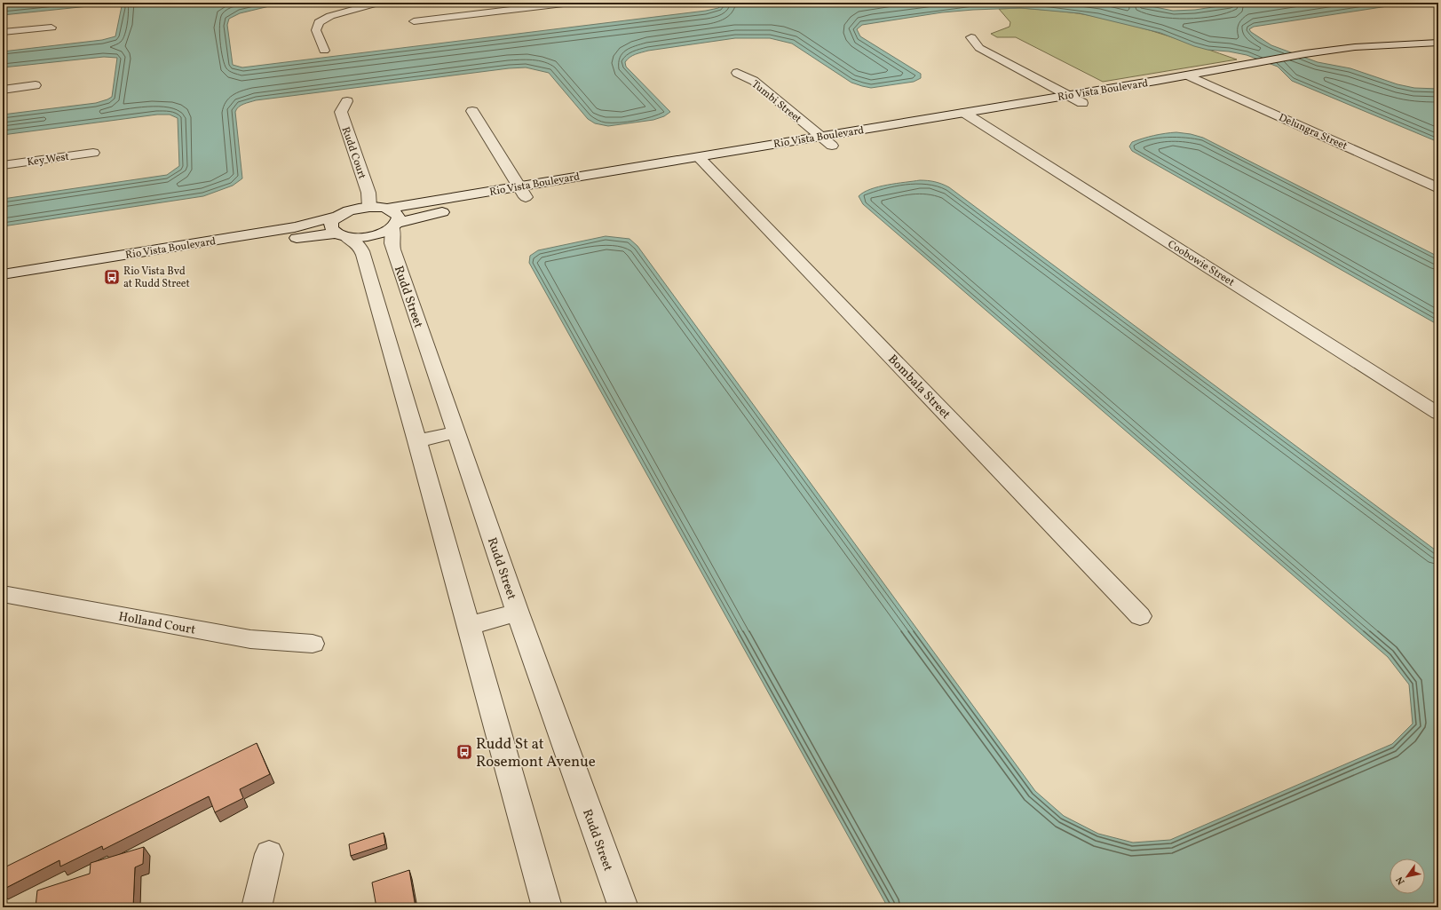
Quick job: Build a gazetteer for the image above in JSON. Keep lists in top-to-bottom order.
{
  "streets": {
    "street": [
      "Rio Vista Boulevard",
      "Tumbi Street",
      "Delungra Street",
      "Rudd Court",
      "Key West",
      "Coobowie Street",
      "Rudd Street",
      "Bombala Street",
      "Holland Court"
    ]
  },
  "crossings": [
    ["Rio Vista Boulevard", "Tumbi Street"],
    ["Rio Vista Boulevard", "Delungra Street"],
    ["Rio Vista Boulevard", "Rudd Court"],
    ["Rio Vista Boulevard", "Coobowie Street"],
    ["Rio Vista Boulevard", "Rudd Street"],
    ["Rio Vista Boulevard", "Bombala Street"]
  ],
  "places": {
    "bus stop": ["Rio Vista Bvd at Rudd Street", "Rudd St at Rosemont Avenue"]
  },
  "north": "bottom left"
}
